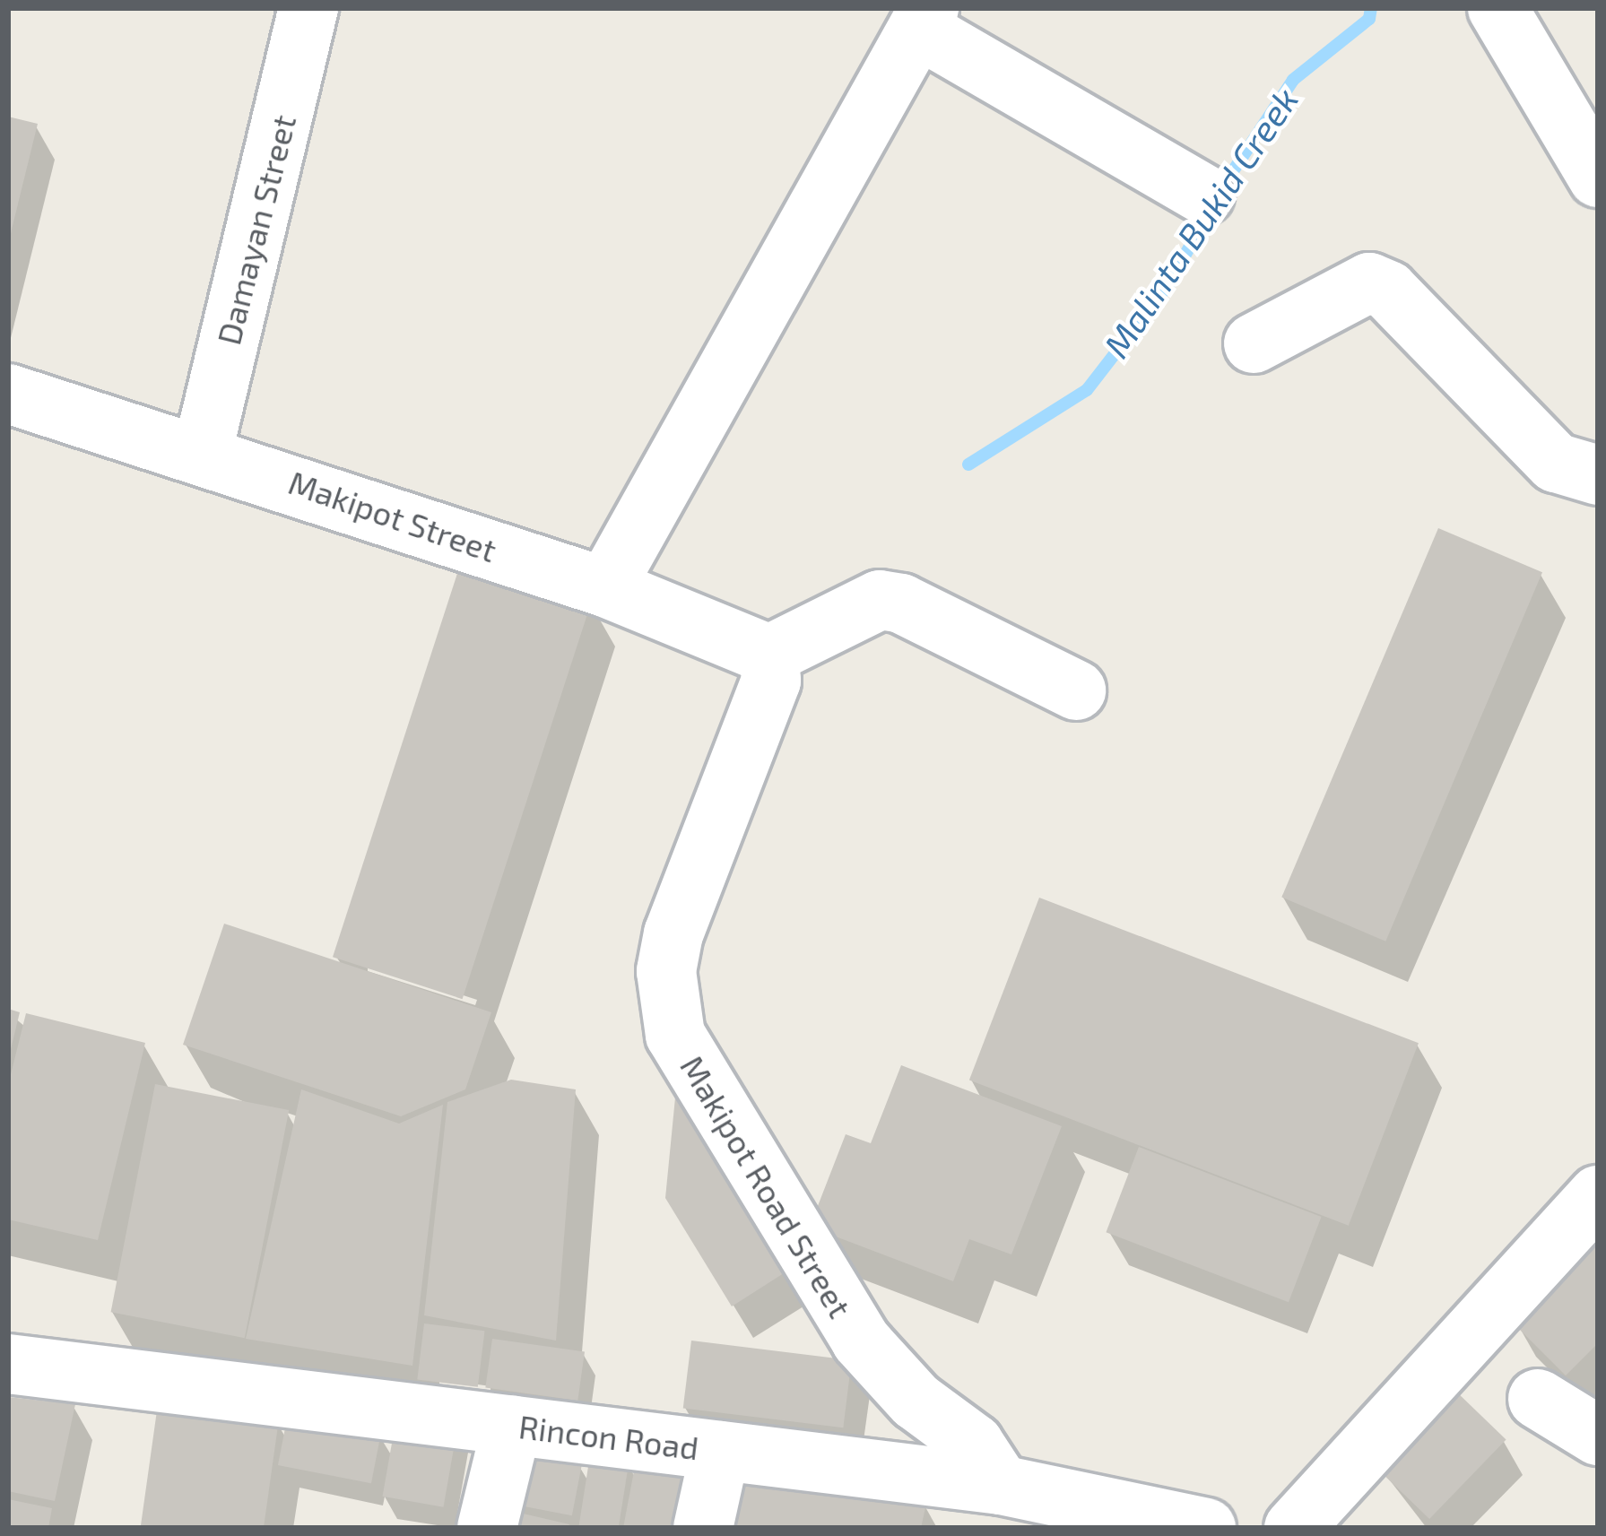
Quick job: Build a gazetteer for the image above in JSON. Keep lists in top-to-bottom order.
{
  "streets": {
    "street": [
      "Damayan Street",
      "Makipot Street",
      "Makipot Road Street",
      "Rincon Road"
    ]
  },
  "crossings": [
    ["Damayan Street", "Makipot Street"],
    ["Makipot Street", "Makipot Road Street"],
    ["Makipot Road Street", "Rincon Road"]
  ],
  "water": ["Malinta Bukid Creek"]
}
